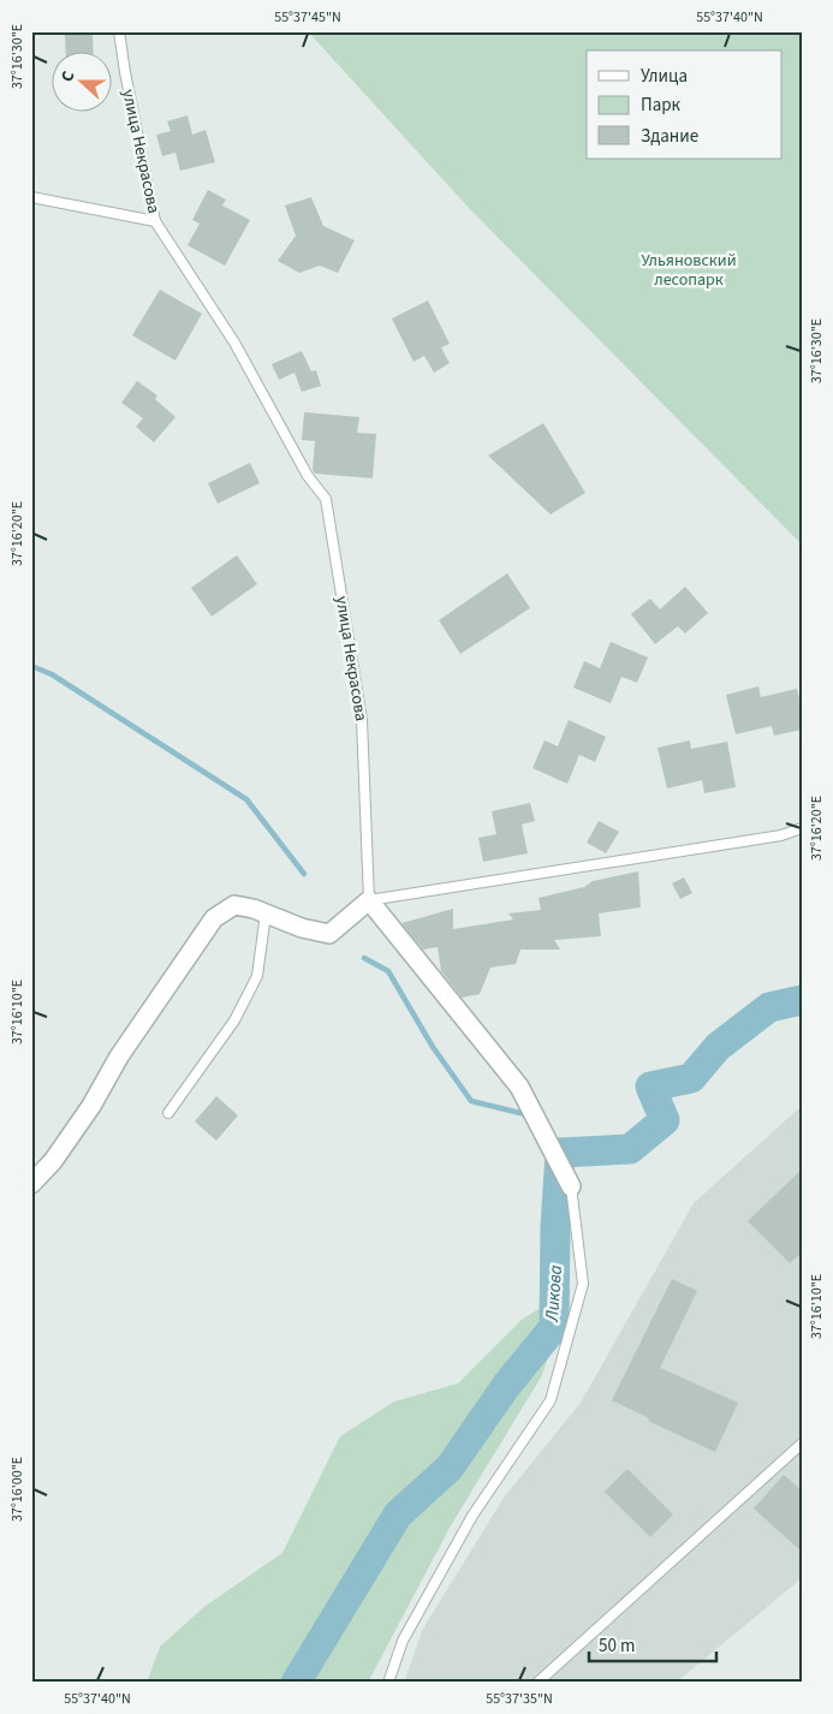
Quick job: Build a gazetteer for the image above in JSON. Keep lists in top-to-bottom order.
{
  "streets": {
    "lane": ["улица Некрасова"]
  },
  "water": ["Ликова"],
  "parks": ["Ульяновский лесопарк"],
  "legend": ["Улица", "Парк", "Здание"],
  "scale_bar": "50 m",
  "north": "left",
  "coordinates": [
    "55°37'45\"N",
    "55°37'40\"N",
    "37°16'30\"E",
    "37°16'20\"E",
    "37°16'10\"E",
    "37°16'00\"E",
    "55°37'35\"N"
  ]
}
